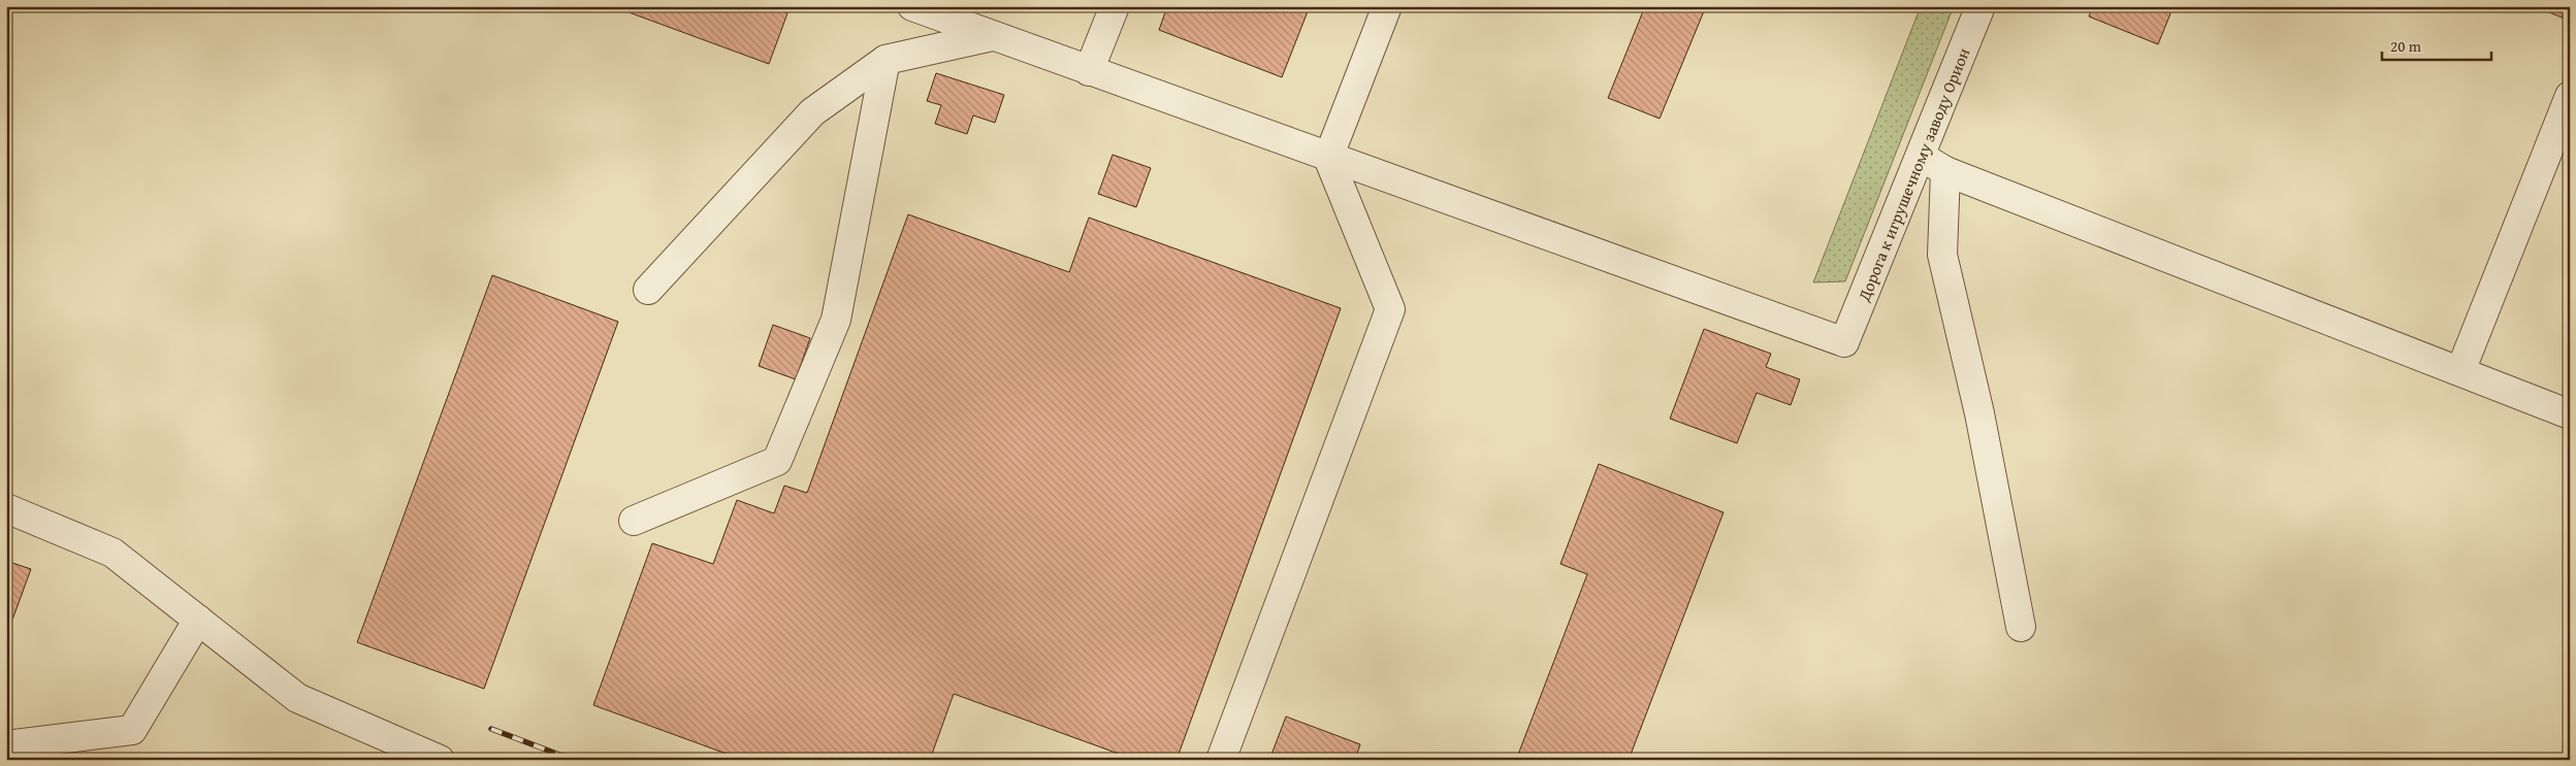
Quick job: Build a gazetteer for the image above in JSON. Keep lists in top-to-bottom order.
{
  "streets": {
    "street": ["Дорога к игрушечному заводу Орион"]
  },
  "scale_bar": "20 m"
}
